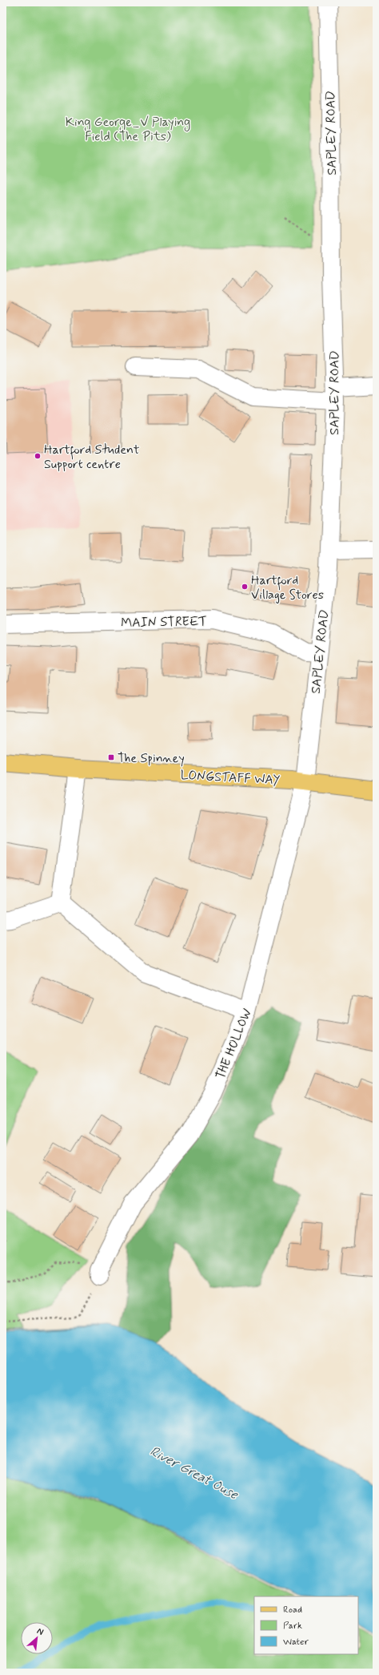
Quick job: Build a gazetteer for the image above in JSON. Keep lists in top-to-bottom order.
{
  "streets": {
    "main road": ["LONGSTAFF WAY"],
    "street": ["SAPLEY ROAD", "MAIN STREET", "THE HOLLOW"]
  },
  "crossings": [
    ["SAPLEY ROAD", "MAIN STREET"],
    ["SAPLEY ROAD", "LONGSTAFF WAY"],
    ["SAPLEY ROAD", "THE HOLLOW"],
    ["LONGSTAFF WAY", "THE HOLLOW"]
  ],
  "water": ["River Great Ouse"],
  "parks": ["King George_V Playing Field (The Pits)"],
  "places": {
    "other": ["Hartford Student Support centre", "Hartford Village Stores"],
    "transit": ["The Spinney"]
  },
  "legend": ["Road", "Park", "Water"],
  "north": "top right"
}
